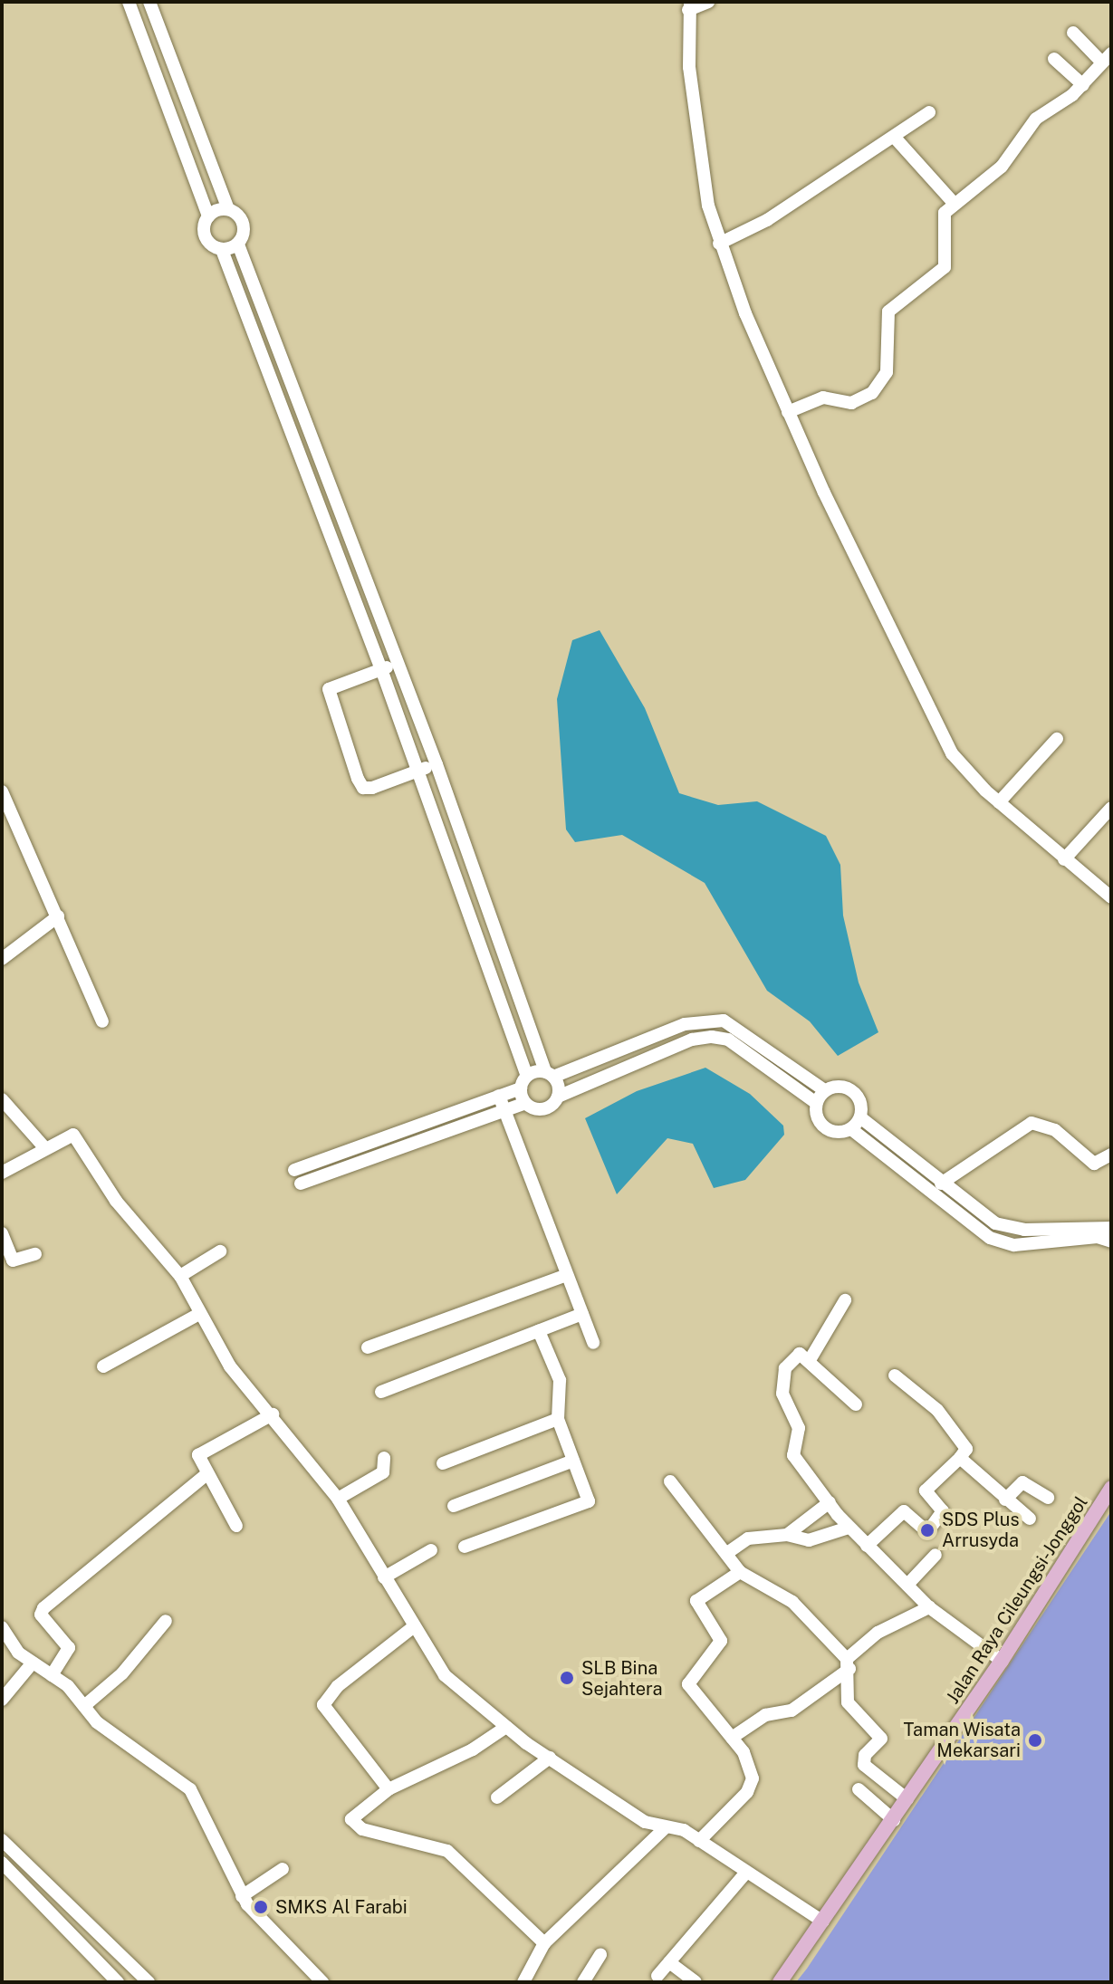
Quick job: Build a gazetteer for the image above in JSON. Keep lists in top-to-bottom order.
{
  "streets": {
    "main road": ["Jalan Raya Cileungsi-Jonggol"]
  },
  "places": [
    "SDS Plus Arrusyda",
    "SLB Bina Sejahtera",
    "Taman Wisata Mekarsari",
    "SMKS Al Farabi"
  ]
}
